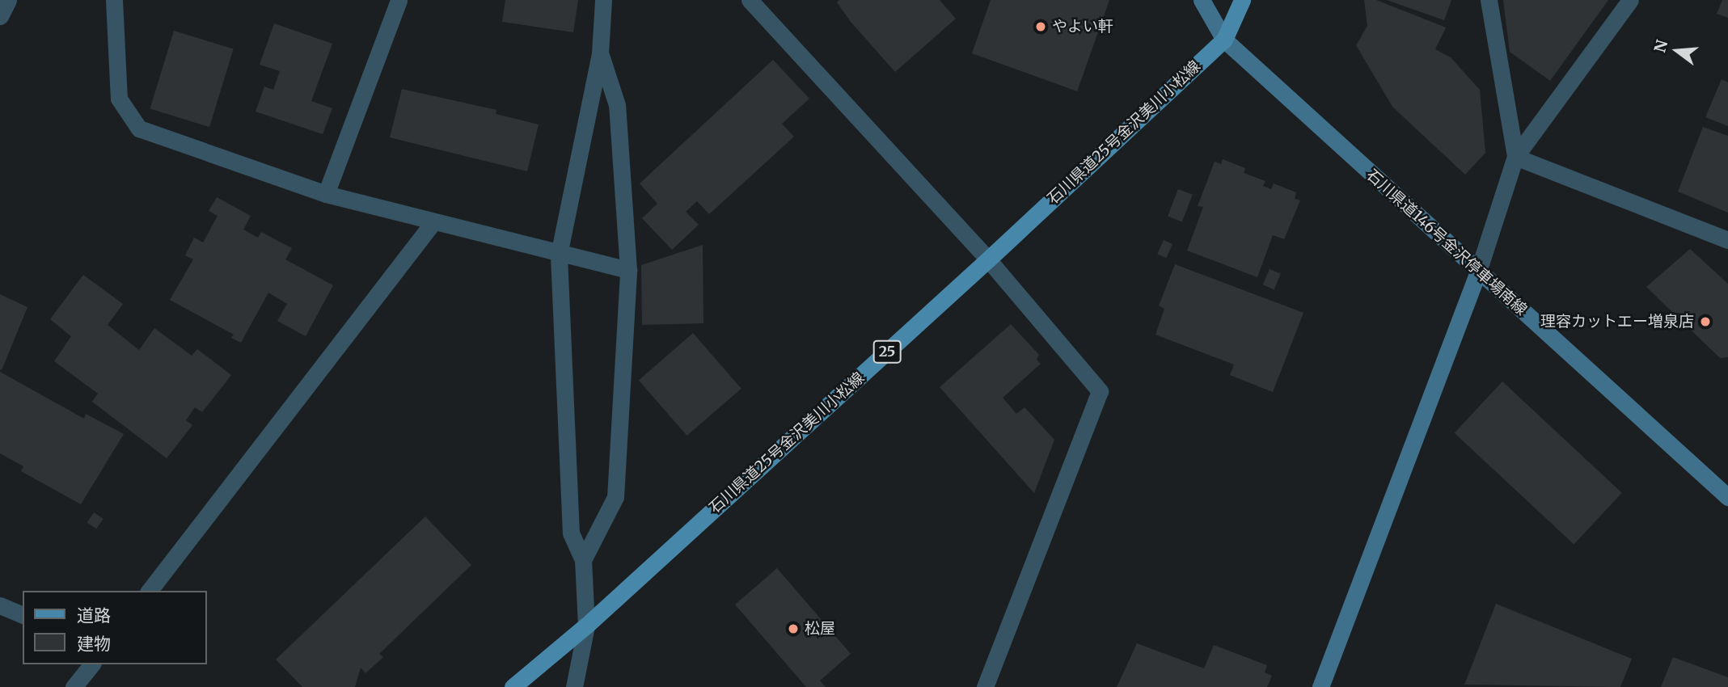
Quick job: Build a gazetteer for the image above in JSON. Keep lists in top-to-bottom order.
{
  "streets": {
    "main road": ["石川県道25号金沢美川小松線", "石川県道146号金沢停車場南線", "25"]
  },
  "crossings": [
    ["石川県道25号金沢美川小松線", "石川県道146号金沢停車場南線"]
  ],
  "places": ["やよい軒", "理容カットエー増泉店", "松屋"],
  "legend": ["道路", "建物"],
  "north": "left"
}
